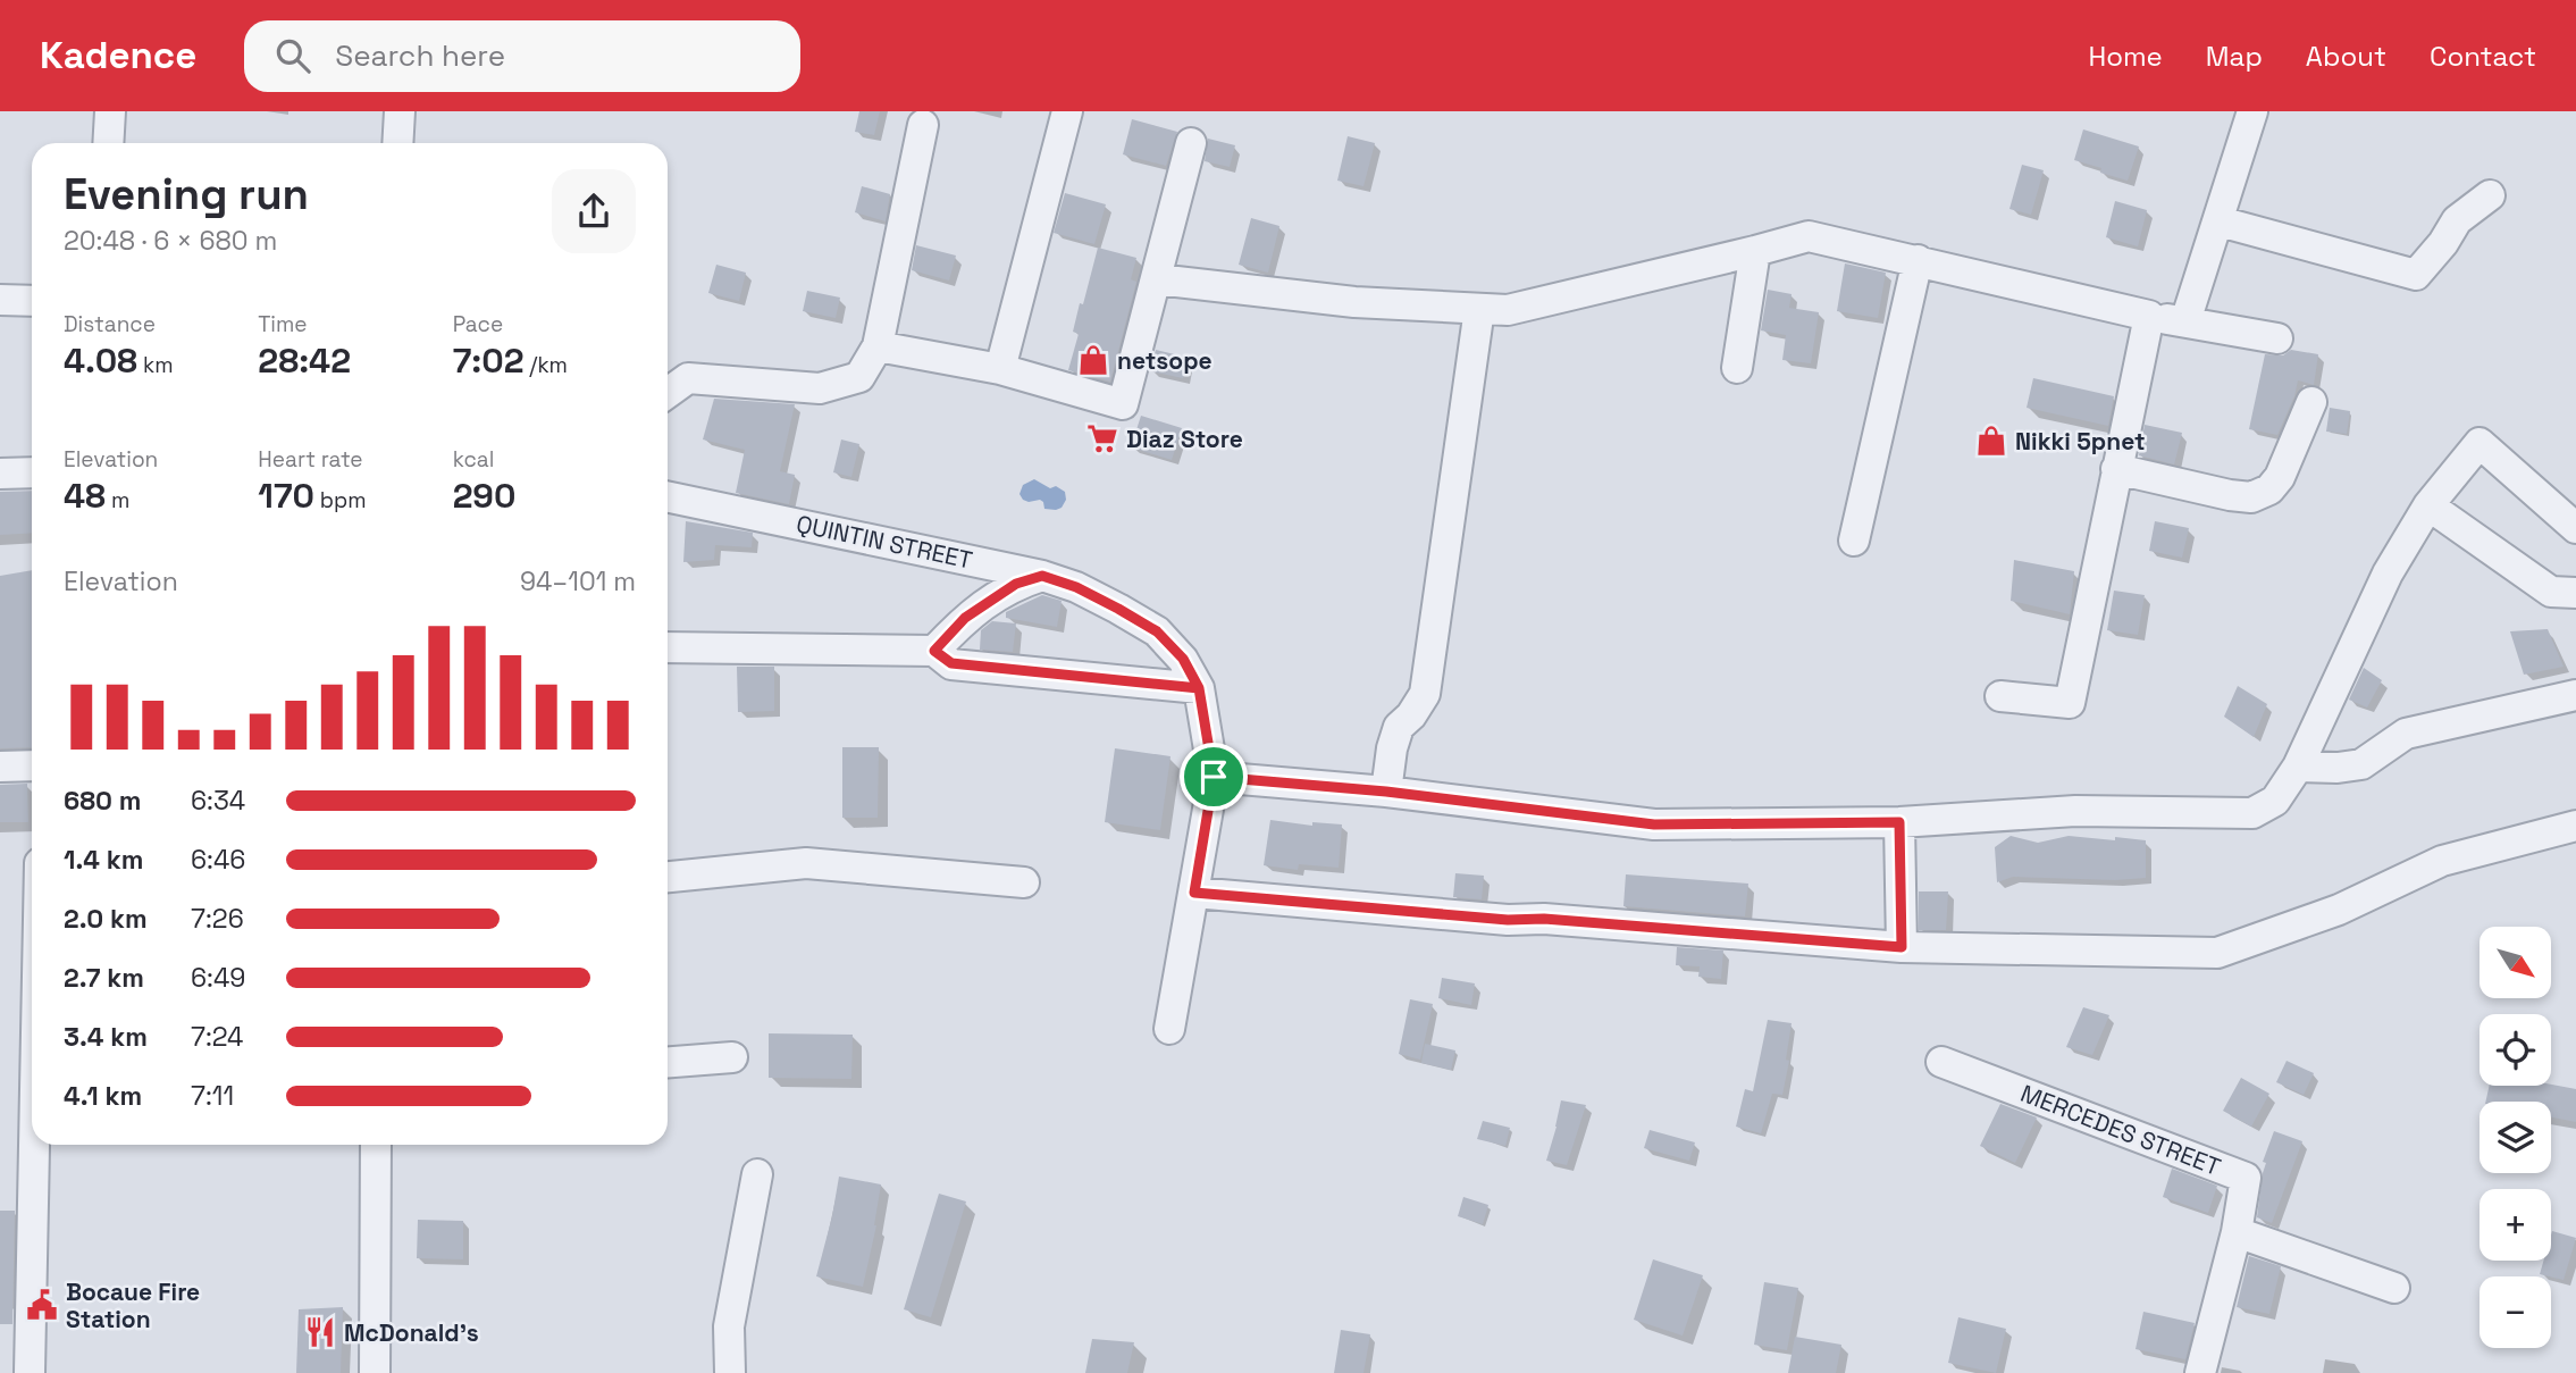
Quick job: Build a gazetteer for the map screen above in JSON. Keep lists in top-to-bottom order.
{
  "streets": {
    "street": ["QUINTIN STREET", "MERCEDES STREET"]
  },
  "places": {
    "shop": ["netsope", "Nikki 5pnet"],
    "supermarket": ["Diaz Store"],
    "public building": ["Bocaue Fire Station"],
    "restaurant": ["McDonald's"]
  },
  "north": "bottom right",
  "page": {
    "header": "Kadence",
    "search": "Search here",
    "nav": [
      "Home",
      "Map",
      "About",
      "Contact"
    ],
    "heading": ["Evening run", "20:48 · 6 × 680 m"],
    "stats": [
      ["Distance", "4.08 km"],
      ["Time", "28:42"],
      ["Pace", "7:02 /km"],
      ["Elevation", "48 m"],
      ["Heart rate", "170 bpm"],
      ["kcal", "290"]
    ],
    "chart": ["Elevation", "94–101 m"],
    "list": [
      {
        "name": "680 m",
        "note": "6:34"
      },
      {
        "name": "1.4 km",
        "note": "6:46"
      },
      {
        "name": "2.0 km",
        "note": "7:26"
      },
      {
        "name": "2.7 km",
        "note": "6:49"
      },
      {
        "name": "3.4 km",
        "note": "7:24"
      },
      {
        "name": "4.1 km",
        "note": "7:11"
      }
    ],
    "map_buttons": ["+", "−"]
  }
}
